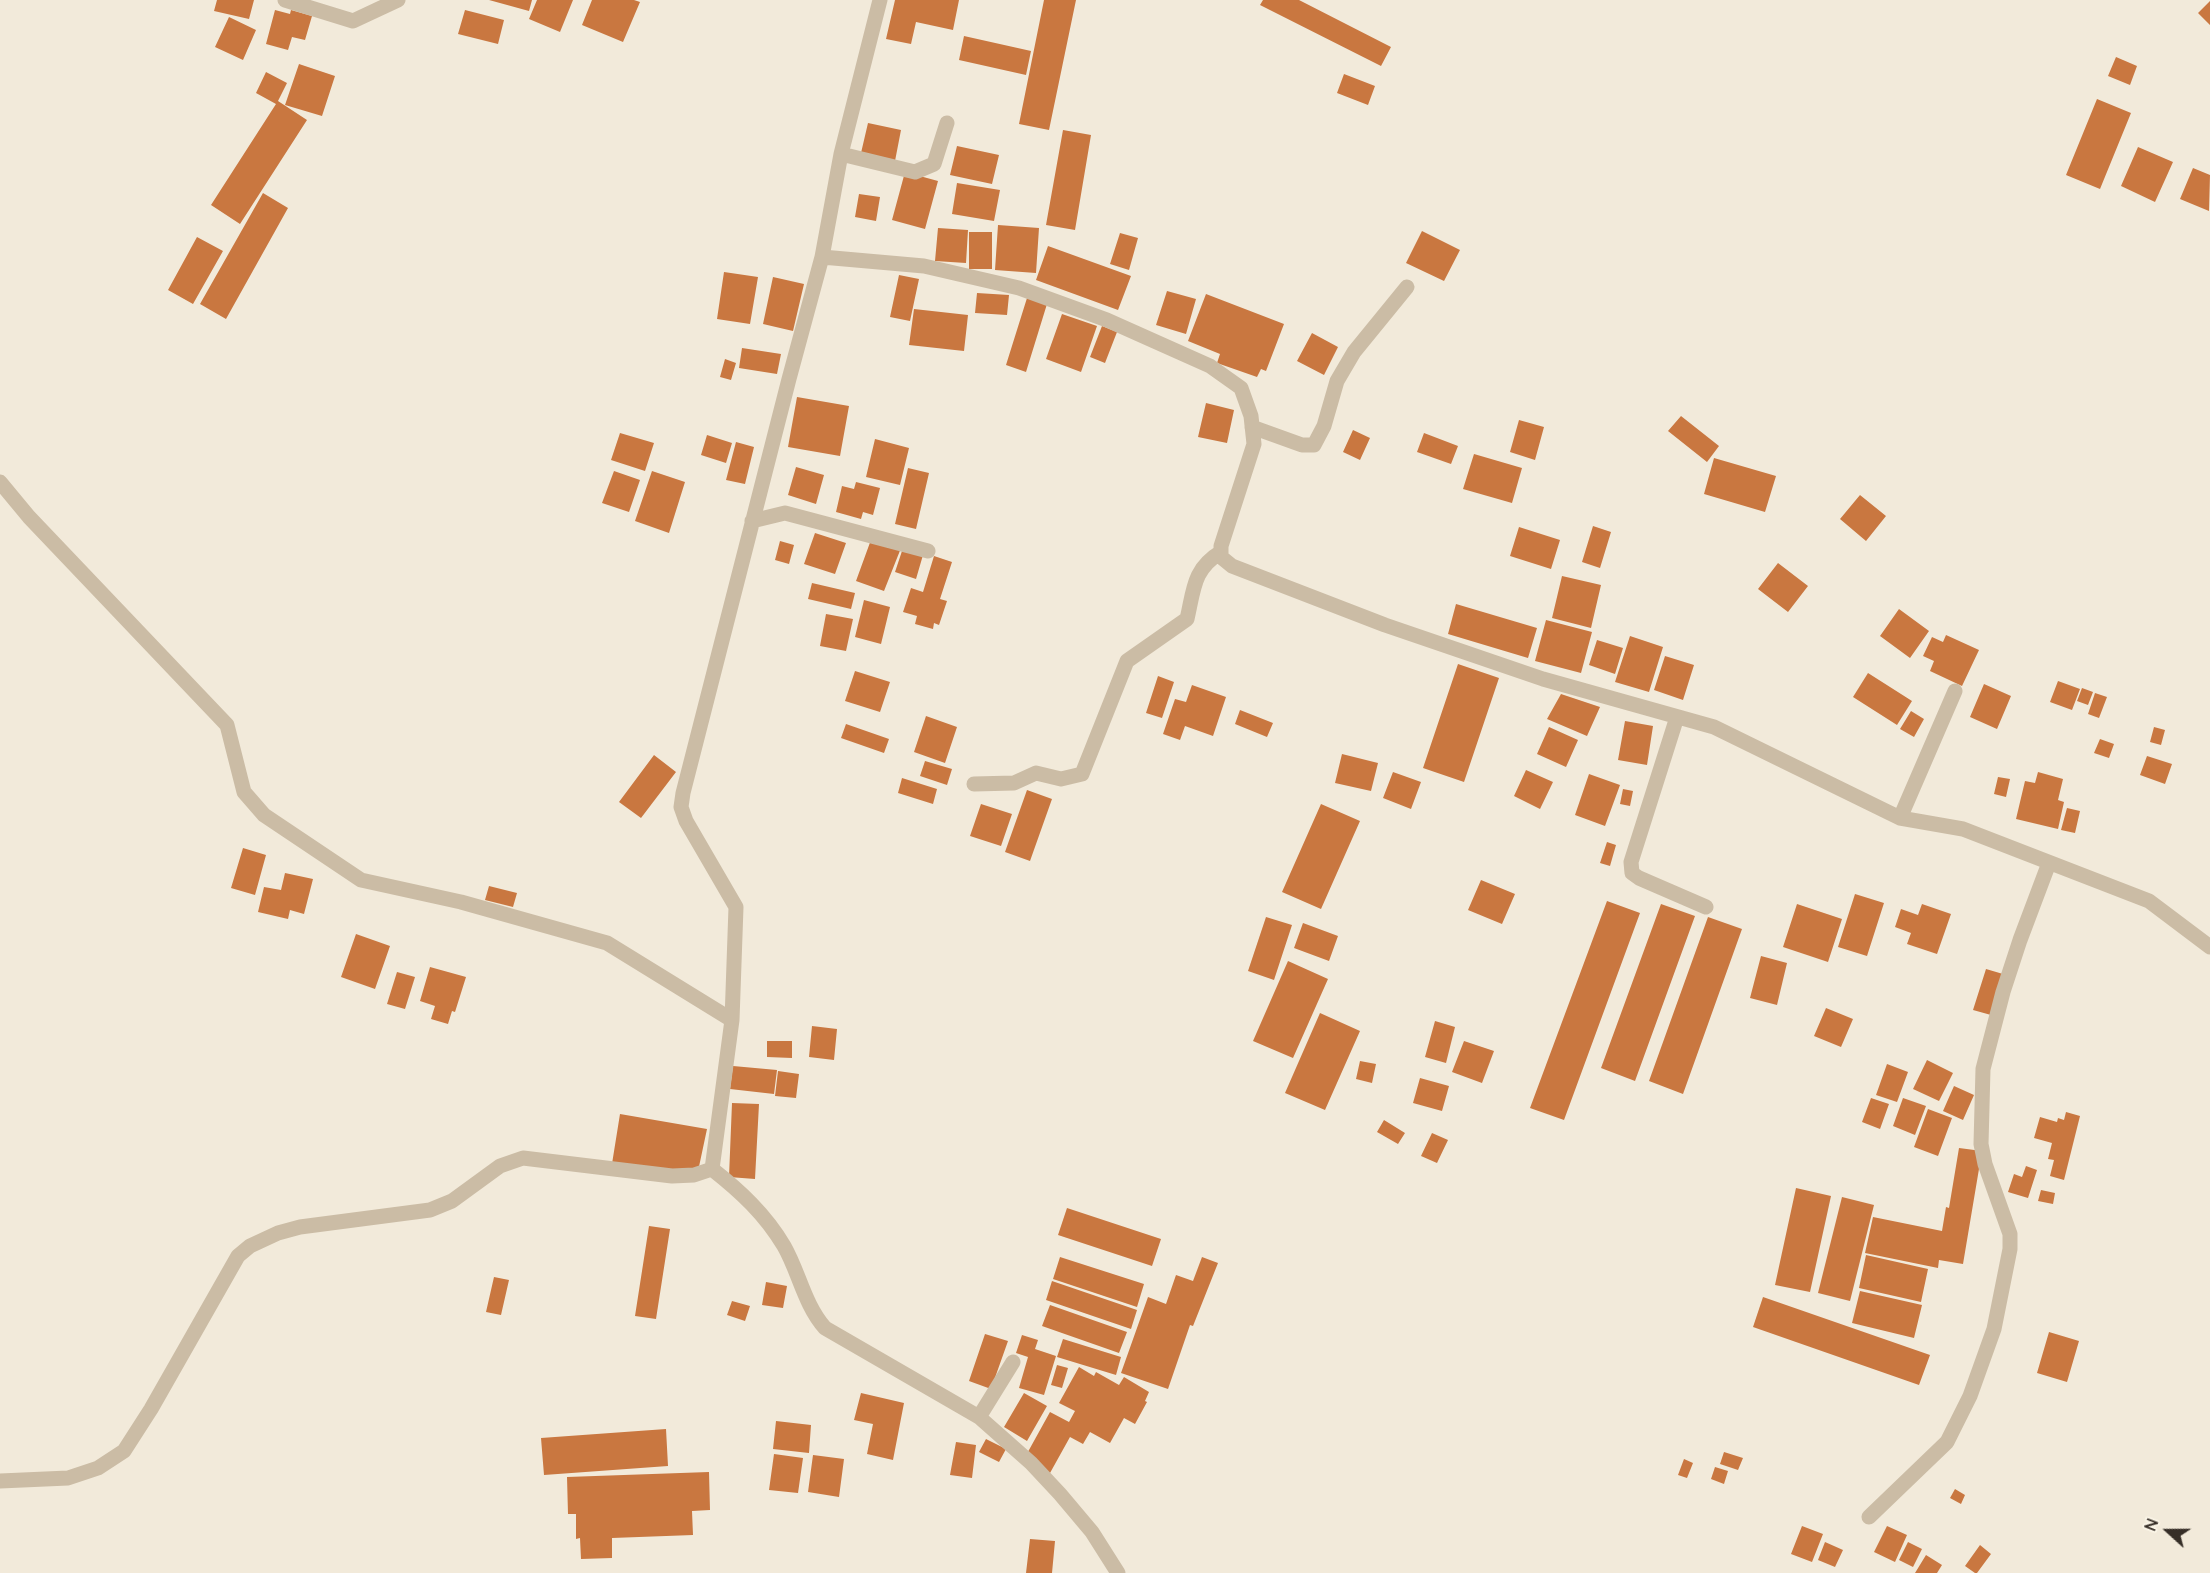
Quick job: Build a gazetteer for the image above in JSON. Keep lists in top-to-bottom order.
{
  "north": "left"
}
